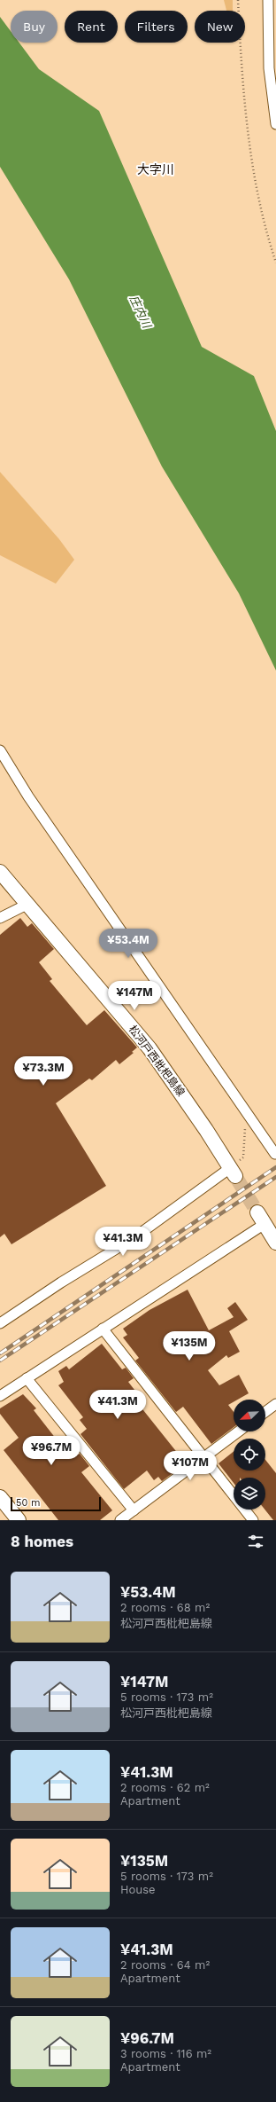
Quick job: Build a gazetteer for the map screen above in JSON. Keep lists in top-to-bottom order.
{
  "streets": {
    "main road": ["松河戸西枇杷島線"]
  },
  "districts": ["大字川"],
  "water": ["庄内川"],
  "scale_bar": "50 m",
  "north": "bottom left",
  "page": {
    "chip": [
      "Buy",
      "Rent",
      "Filters",
      "New"
    ],
    "price": [
      "¥53.4M",
      "¥147M",
      "¥73.3M",
      "¥41.3M",
      "¥135M",
      "¥41.3M",
      "¥96.7M",
      "¥107M"
    ],
    "scale": "50 m",
    "heading": "8 homes",
    "list": [
      {
        "name": "¥53.4M",
        "note": "2 rooms · 68 m² · 松河戸西枇杷島線"
      },
      {
        "name": "¥147M",
        "note": "5 rooms · 173 m² · 松河戸西枇杷島線"
      },
      {
        "name": "¥41.3M",
        "note": "2 rooms · 62 m² · Apartment"
      },
      {
        "name": "¥135M",
        "note": "5 rooms · 173 m² · House"
      },
      {
        "name": "¥41.3M",
        "note": "2 rooms · 64 m² · Apartment"
      },
      {
        "name": "¥96.7M",
        "note": "3 rooms · 116 m² · Apartment"
      }
    ]
  }
}
